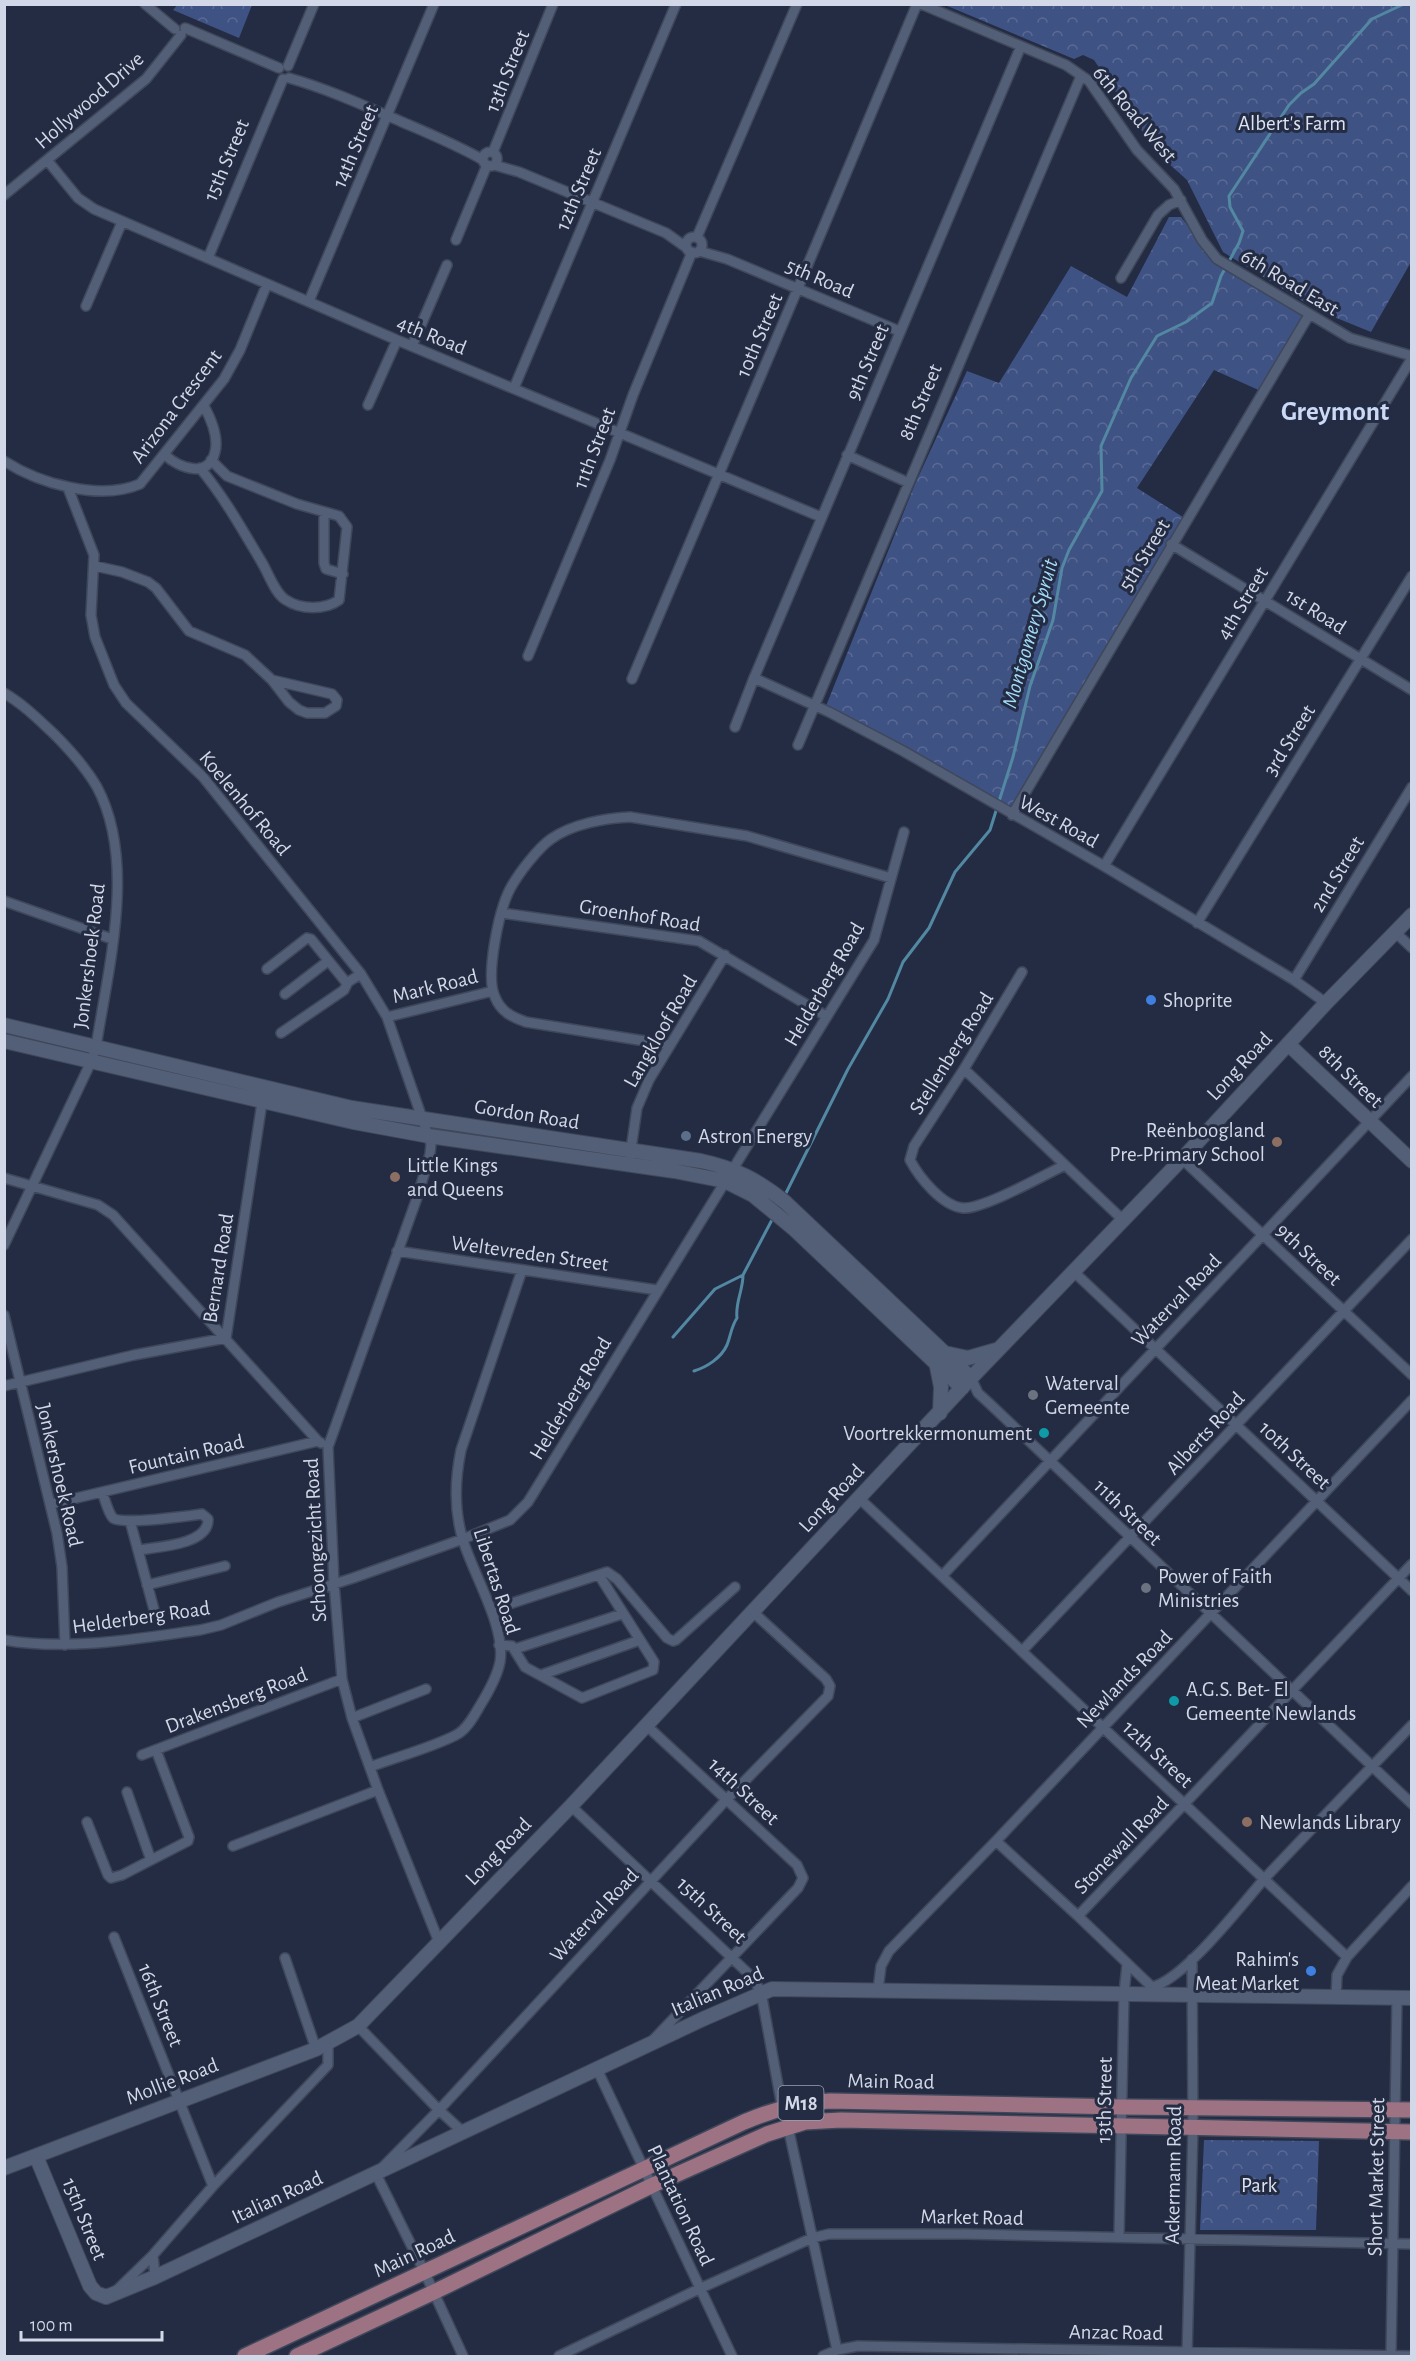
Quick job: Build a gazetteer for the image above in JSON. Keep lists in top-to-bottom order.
{
  "streets": {
    "main road": ["Main Road", "M18"],
    "street": [
      "13th Street",
      "Hollywood Drive",
      "6th Road West",
      "14th Street",
      "15th Street",
      "12th Street",
      "5th Road",
      "6th Road East",
      "4th Road",
      "10th Street",
      "9th Street",
      "8th Street",
      "Arizona Crescent",
      "11th Street",
      "5th Street",
      "4th Street",
      "1st Road",
      "3rd Street",
      "Koelenhof Road",
      "West Road",
      "2nd Street",
      "Groenhof Road",
      "Jonkershoek Road",
      "Helderberg Road",
      "Mark Road",
      "Langkloof Road",
      "Stellenberg Road",
      "Long Road",
      "Gordon Road",
      "Weltevreden Street",
      "Bernard Road",
      "Waterval Road",
      "Alberts Road",
      "Fountain Road",
      "Schoongezicht Road",
      "Libertas Road",
      "Newlands Road",
      "Drakensberg Road",
      "Stonewall Road",
      "Italian Road",
      "16th Street",
      "Mollie Road",
      "Ackermann Road",
      "Short Market Street",
      "Plantation Road",
      "Market Road",
      "Anzac Road"
    ]
  },
  "crossings": [
    ["13th Street", "5th Road"],
    ["13th Street", "Italian Road"],
    ["13th Street", "Main Road"],
    ["13th Street", "Market Road"],
    ["Hollywood Drive", "5th Road"],
    ["Hollywood Drive", "4th Road"],
    ["6th Road West", "6th Road East"],
    ["6th Road West", "10th Street"],
    ["6th Road West", "9th Street"],
    ["6th Road West", "8th Street"],
    ["14th Street", "15th Street"],
    ["14th Street", "5th Road"],
    ["14th Street", "4th Road"],
    ["14th Street", "Long Road"],
    ["14th Street", "Waterval Road"],
    ["15th Street", "5th Road"],
    ["15th Street", "4th Road"],
    ["15th Street", "Long Road"],
    ["15th Street", "Waterval Road"],
    ["15th Street", "Italian Road"],
    ["15th Street", "Mollie Road"],
    ["15th Street", "Main Road"],
    ["12th Street", "5th Road"],
    ["12th Street", "4th Road"],
    ["12th Street", "Long Road"],
    ["12th Street", "Waterval Road"],
    ["12th Street", "Alberts Road"],
    ["12th Street", "Newlands Road"],
    ["12th Street", "Stonewall Road"],
    ["5th Road", "10th Street"],
    ["5th Road", "9th Street"],
    ["5th Road", "11th Street"],
    ["6th Road East", "5th Street"],
    ["6th Road East", "4th Street"],
    ["4th Road", "10th Street"],
    ["4th Road", "9th Street"],
    ["4th Road", "Arizona Crescent"],
    ["4th Road", "11th Street"],
    ["10th Street", "Long Road"],
    ["10th Street", "Waterval Road"],
    ["10th Street", "Alberts Road"],
    ["10th Street", "Newlands Road"],
    ["10th Street", "Stonewall Road"],
    ["9th Street", "West Road"],
    ["9th Street", "Long Road"],
    ["9th Street", "Waterval Road"],
    ["9th Street", "Alberts Road"],
    ["8th Street", "West Road"],
    ["8th Street", "Long Road"],
    ["8th Street", "Waterval Road"],
    ["Arizona Crescent", "Koelenhof Road"],
    ["11th Street", "Long Road"],
    ["11th Street", "Gordon Road"],
    ["11th Street", "Waterval Road"],
    ["11th Street", "Alberts Road"],
    ["11th Street", "Newlands Road"],
    ["11th Street", "Stonewall Road"],
    ["5th Street", "1st Road"],
    ["5th Street", "West Road"],
    ["4th Street", "1st Road"],
    ["4th Street", "West Road"],
    ["1st Road", "3rd Street"],
    ["3rd Street", "West Road"],
    ["Koelenhof Road", "Mark Road"],
    ["Koelenhof Road", "Gordon Road"],
    ["Koelenhof Road", "Schoongezicht Road"],
    ["West Road", "2nd Street"],
    ["West Road", "Long Road"],
    ["Groenhof Road", "Helderberg Road"],
    ["Groenhof Road", "Langkloof Road"],
    ["Jonkershoek Road", "Helderberg Road"],
    ["Jonkershoek Road", "Gordon Road"],
    ["Jonkershoek Road", "Bernard Road"],
    ["Jonkershoek Road", "Fountain Road"],
    ["Helderberg Road", "Gordon Road"],
    ["Helderberg Road", "Weltevreden Street"],
    ["Helderberg Road", "Schoongezicht Road"],
    ["Helderberg Road", "Libertas Road"],
    ["Langkloof Road", "Gordon Road"],
    ["Long Road", "Gordon Road"],
    ["Long Road", "Waterval Road"],
    ["Long Road", "Schoongezicht Road"],
    ["Long Road", "Mollie Road"],
    ["Gordon Road", "Bernard Road"],
    ["Gordon Road", "Schoongezicht Road"],
    ["Weltevreden Street", "Schoongezicht Road"],
    ["Weltevreden Street", "Libertas Road"],
    ["Waterval Road", "Italian Road"],
    ["Schoongezicht Road", "Libertas Road"],
    ["Schoongezicht Road", "Drakensberg Road"],
    ["Newlands Road", "Italian Road"],
    ["Italian Road", "Ackermann Road"],
    ["Italian Road", "Short Market Street"],
    ["Italian Road", "Plantation Road"],
    ["16th Street", "Mollie Road"],
    ["Main Road", "Ackermann Road"],
    ["Main Road", "Short Market Street"],
    ["Main Road", "Plantation Road"],
    ["Ackermann Road", "Market Road"],
    ["Ackermann Road", "Anzac Road"],
    ["Short Market Street", "Market Road"],
    ["Short Market Street", "Anzac Road"],
    ["Plantation Road", "Market Road"]
  ],
  "districts": ["Greymont"],
  "water": ["Montgomery Spruit"],
  "parks": ["Albert's Farm", "Park"],
  "places": [
    "Shoprite",
    "Astron Energy",
    "Reënboogland Pre-Primary School",
    "Little Kings and Queens",
    "Waterval Gemeente",
    "Voortrekkermonument",
    "Power of Faith Ministries",
    "A.G.S. Bet- El Gemeente Newlands",
    "Newlands Library",
    "Rahim's Meat Market"
  ],
  "scale_bar": "100 m"
}
